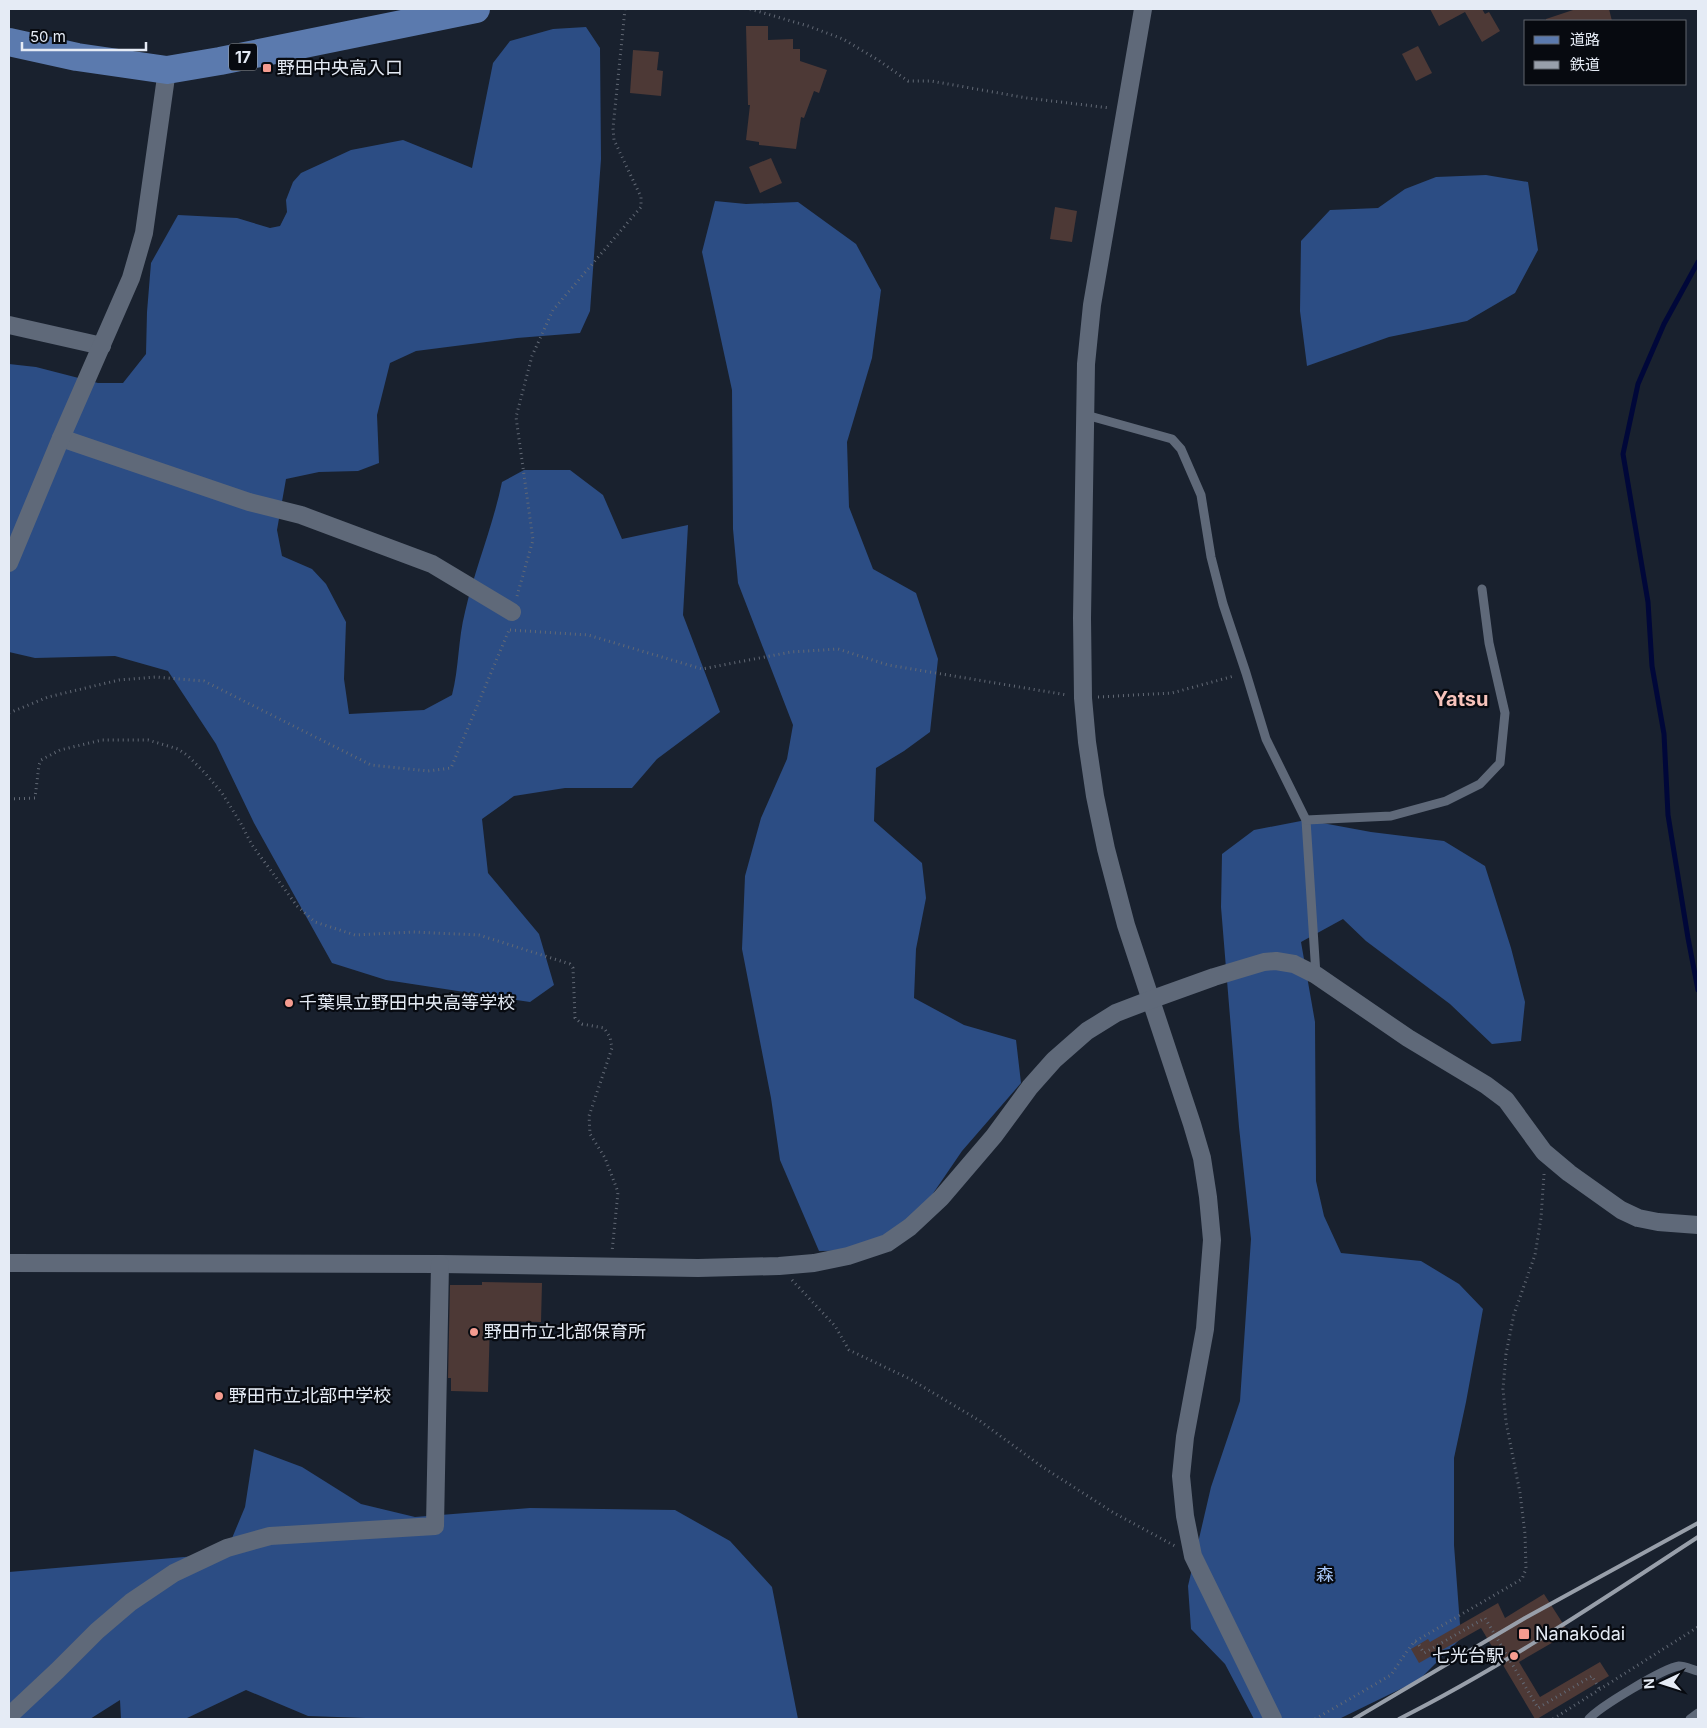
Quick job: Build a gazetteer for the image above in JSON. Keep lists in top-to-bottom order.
{
  "streets": {
    "main road": ["17"]
  },
  "districts": ["Yatsu"],
  "parks": ["森"],
  "places": {
    "transit": ["野田中央高入口", "Nanakōdai"],
    "other": [
      "千葉県立野田中央高等学校",
      "野田市立北部保育所",
      "野田市立北部中学校",
      "七光台駅"
    ]
  },
  "legend": ["道路", "鉄道"],
  "scale_bar": "50 m",
  "north": "left"
}
